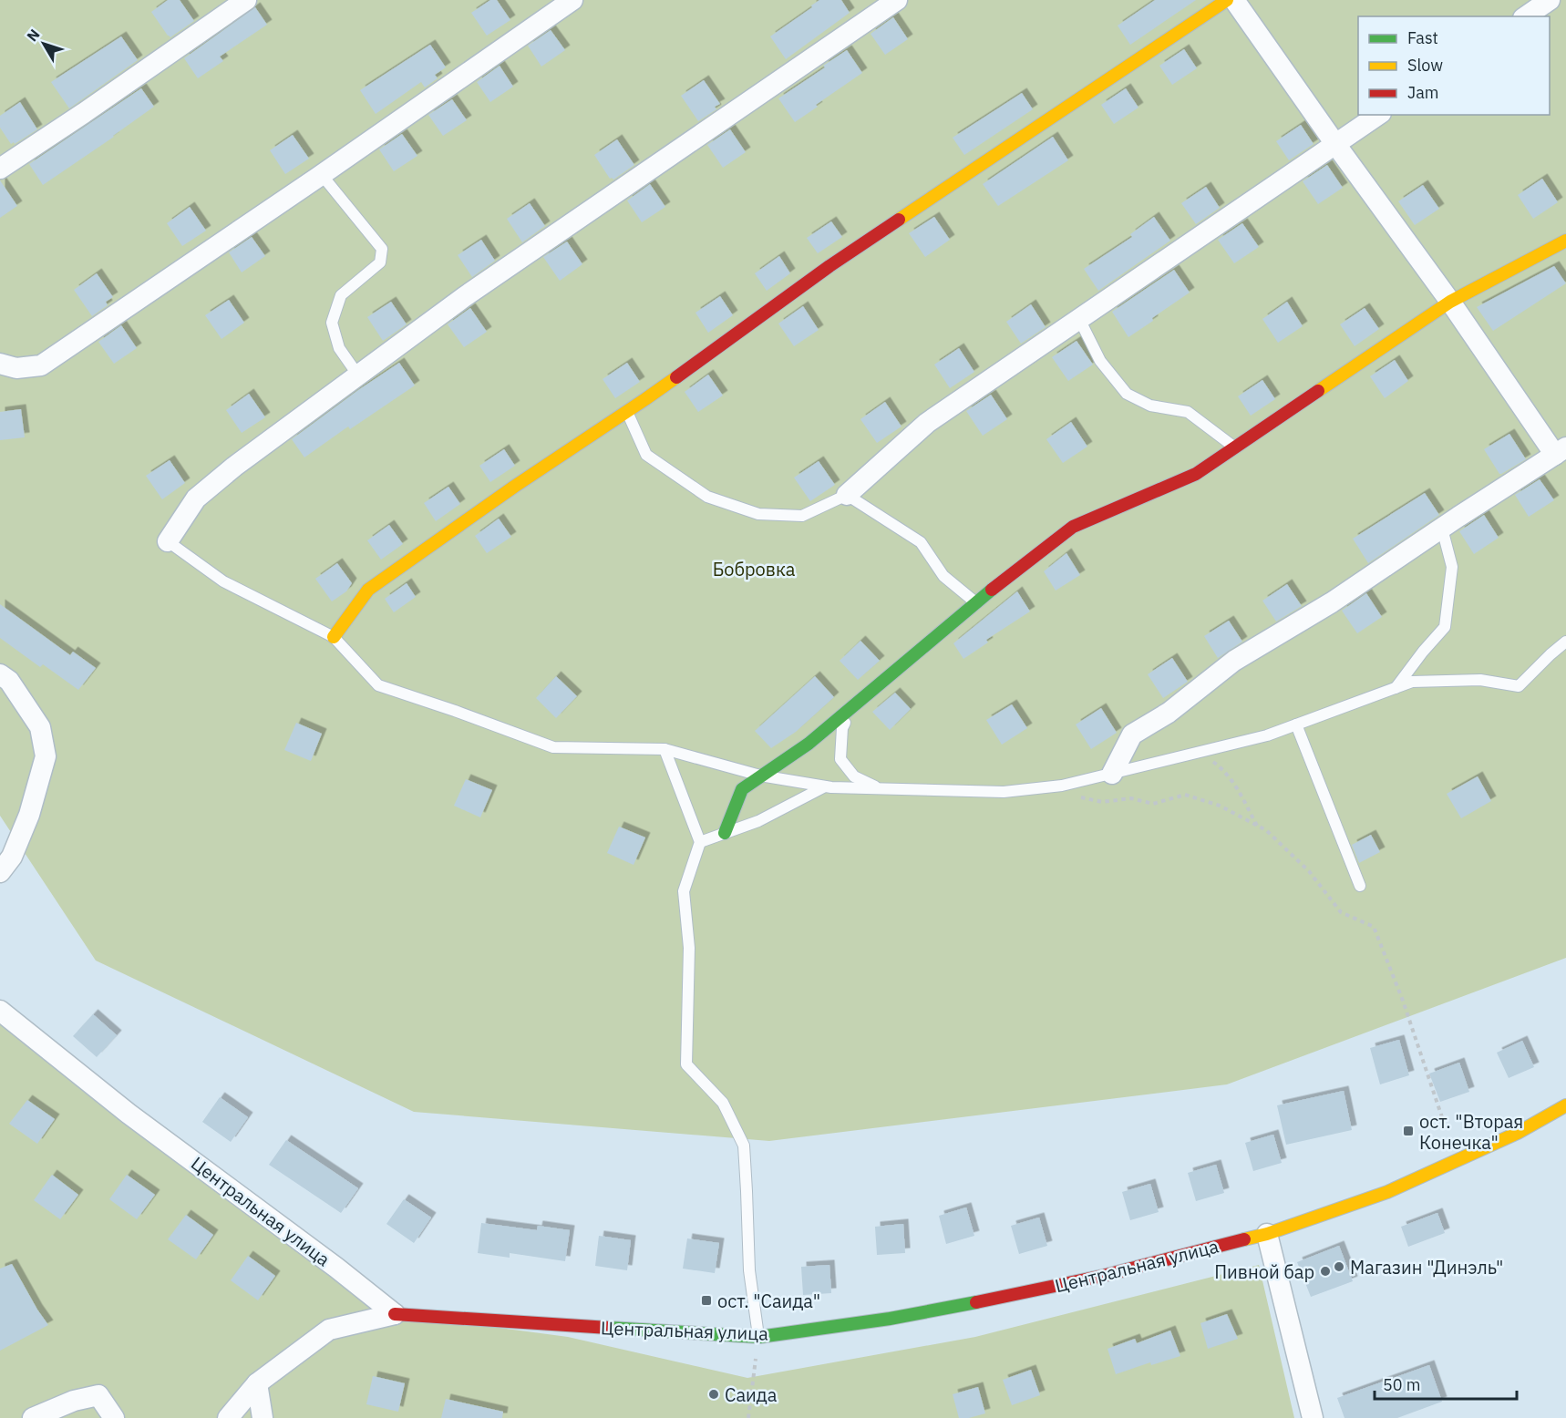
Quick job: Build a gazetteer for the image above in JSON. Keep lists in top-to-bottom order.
{
  "streets": {
    "street": ["Центральная улица"]
  },
  "parks": ["Бобровка"],
  "places": {
    "transit": ["ост. \"Вторая Конечка\"", "ост. \"Саида\""],
    "other": ["Магазин \"Динэль\"", "Пивной бар", "Саида"]
  },
  "legend": ["Fast", "Slow", "Jam"],
  "scale_bar": "50 m",
  "north": "top left"
}
